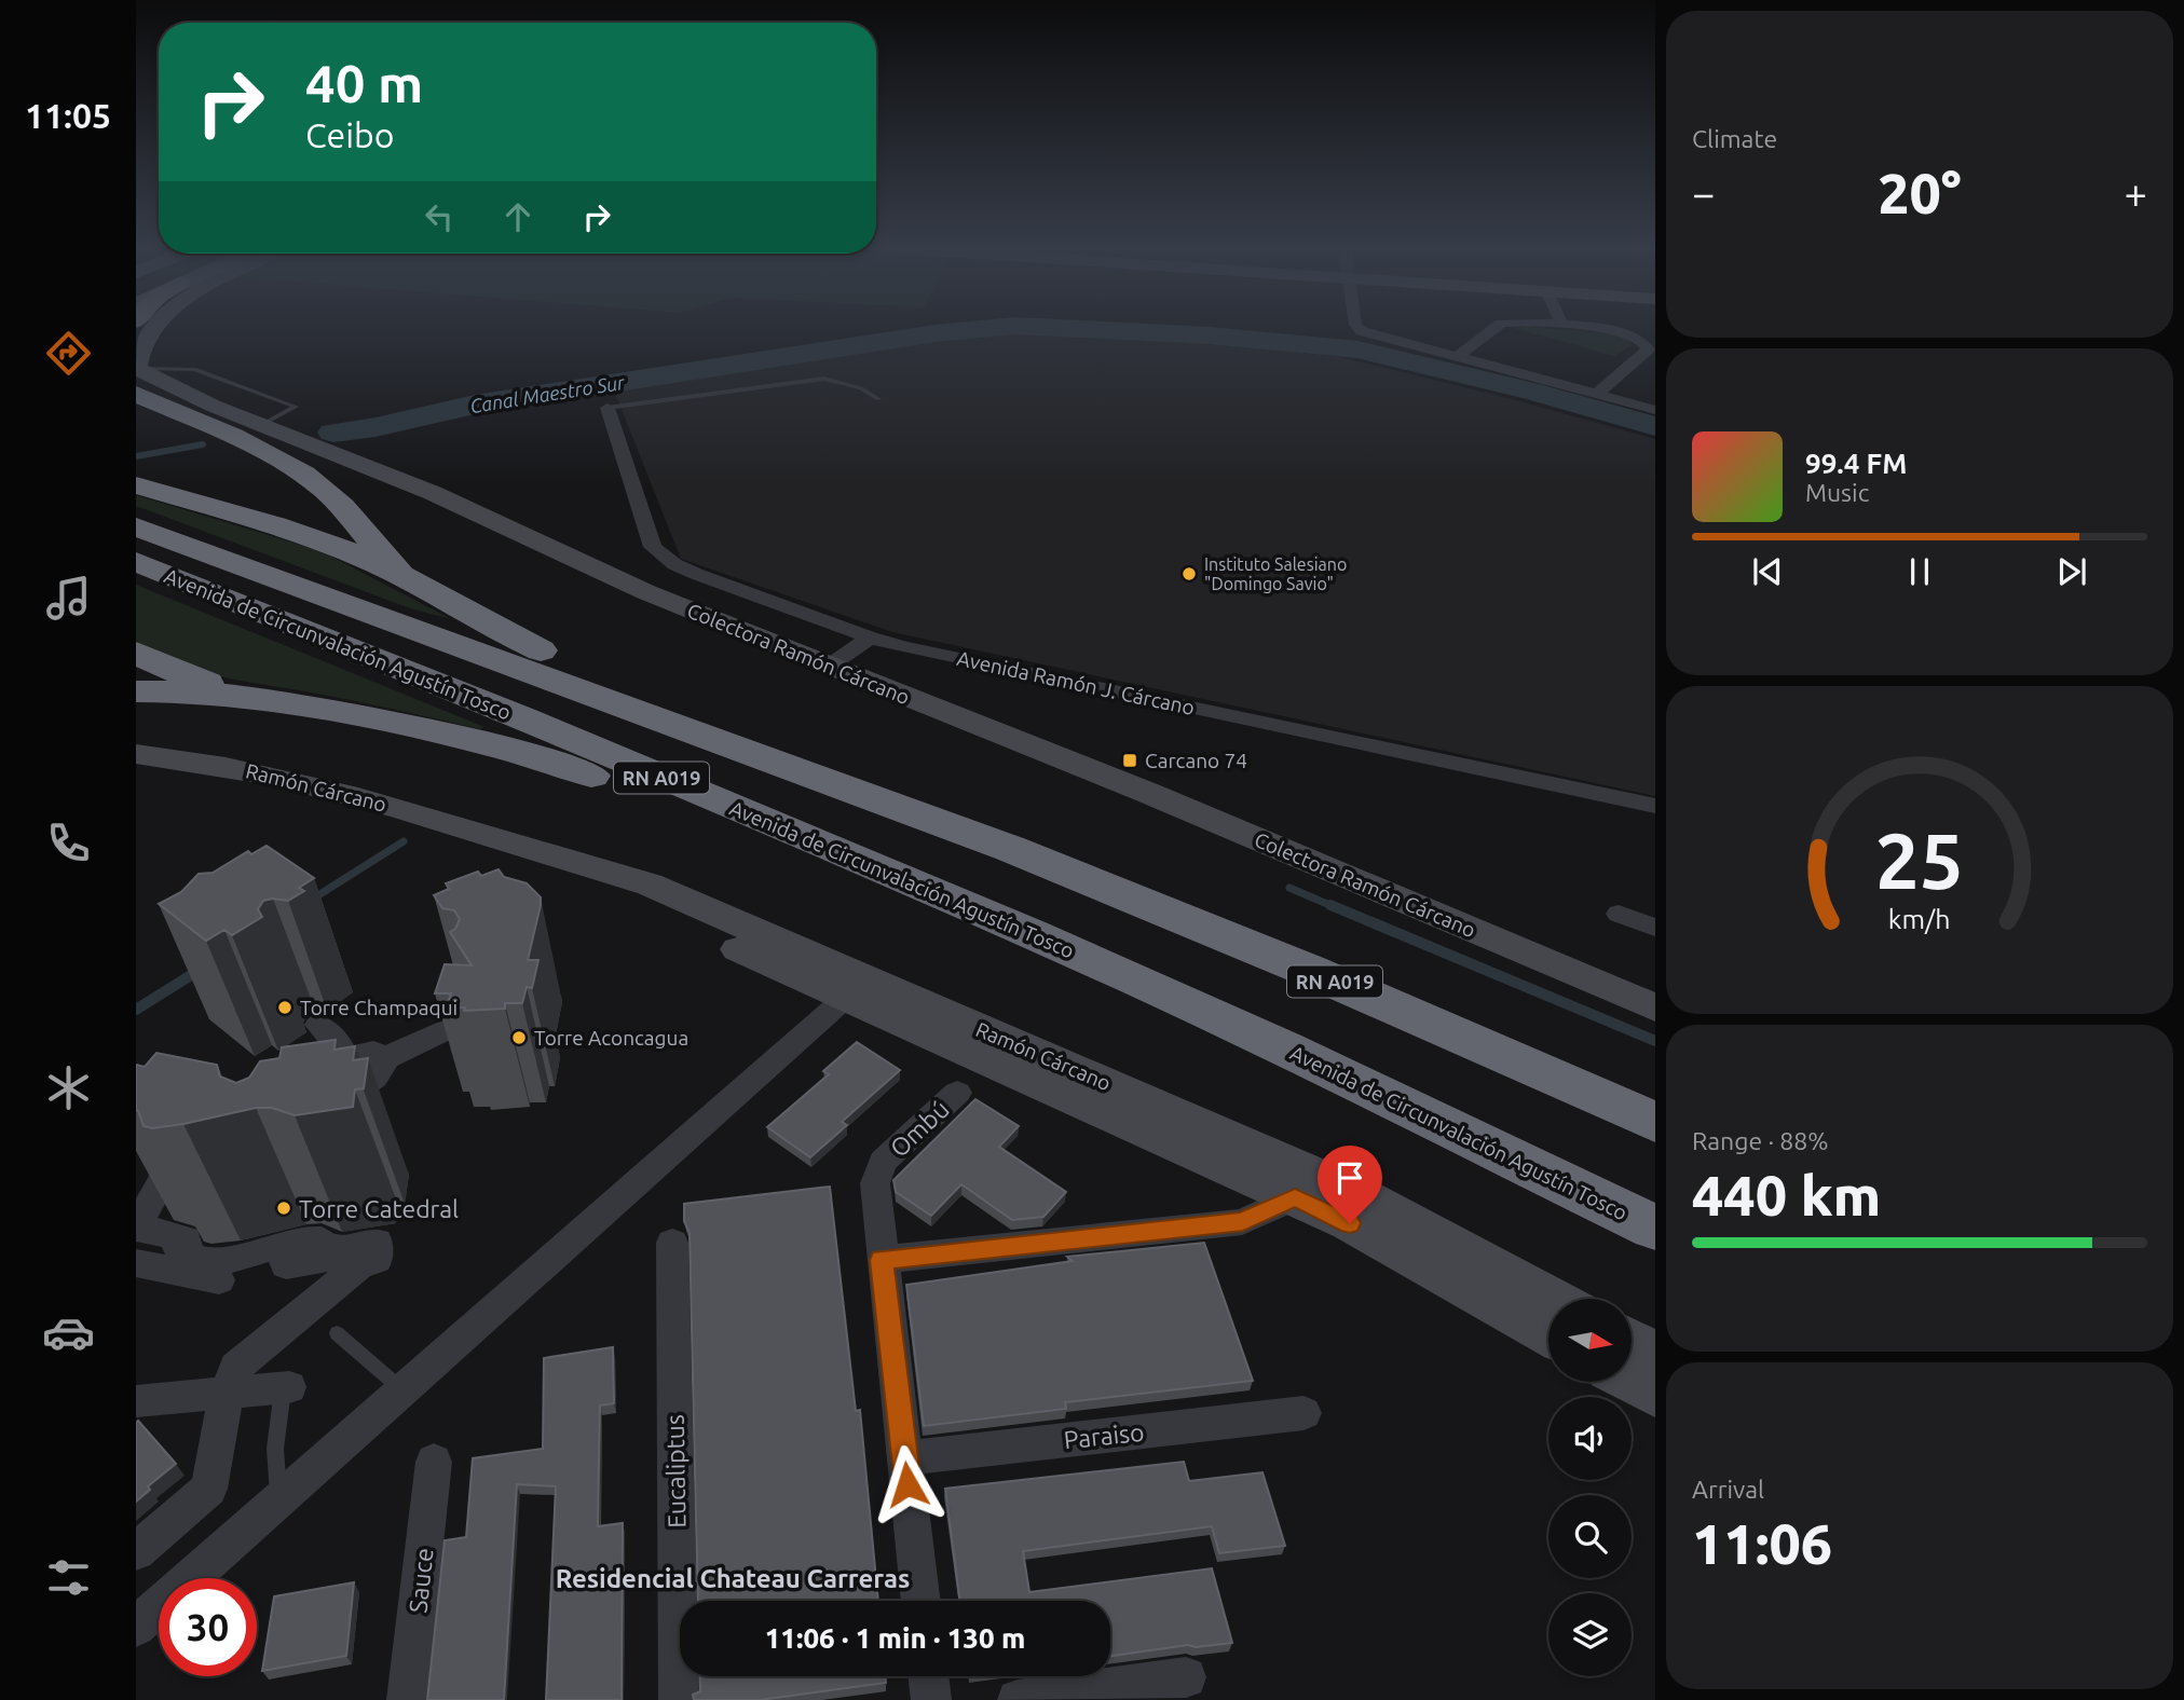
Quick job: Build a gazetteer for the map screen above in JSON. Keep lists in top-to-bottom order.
{
  "streets": {
    "highway": ["Avenida de Circunvalación Agustín Tosco", "RN A019"],
    "main road": ["Colectora Ramón Cárcano", "Ramón Cárcano"],
    "street": [
      "Avenida Ramón J. Cárcano",
      "Ombú",
      "Paraiso",
      "Eucaliptus",
      "Sauce"
    ]
  },
  "crossings": [
    ["Ombú", "Paraiso"]
  ],
  "districts": ["Residencial Chateau Carreras"],
  "water": ["Canal Maestro Sur"],
  "places": {
    "other": [
      "Instituto Salesiano \"Domingo Savio\"",
      "Torre Champaqui",
      "Torre Aconcagua",
      "Torre Catedral"
    ],
    "transit": ["Carcano 74"]
  },
  "north": "right",
  "page": {
    "tabs": "11:05",
    "tile": [
      "Climate",
      ["Range · 88%", "440 km"],
      ["Arrival", "11:06"]
    ],
    "turn": ["40 m", "Ceibo"],
    "heat": ["−", "20°", "+"],
    "song": ["99.4 FM", "Music"],
    "limit": "30",
    "trip": "11:06 · 1 min · 130 m",
    "gauge": ["25", "km/h"]
  }
}
